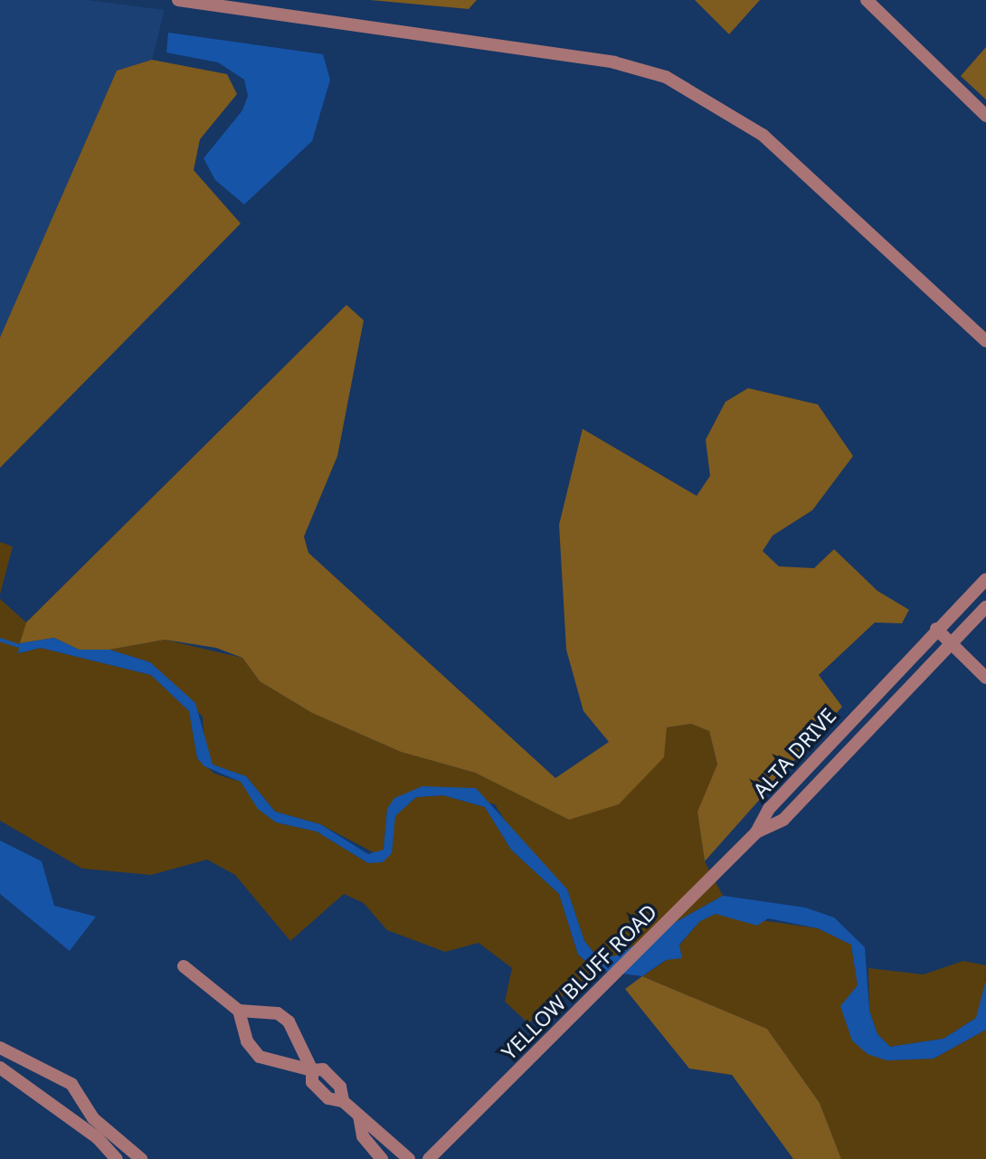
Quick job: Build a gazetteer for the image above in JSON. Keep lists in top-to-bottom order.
{
  "streets": {
    "street": ["ALTA DRIVE", "YELLOW BLUFF ROAD"]
  },
  "crossings": [
    ["ALTA DRIVE", "YELLOW BLUFF ROAD"]
  ]
}
